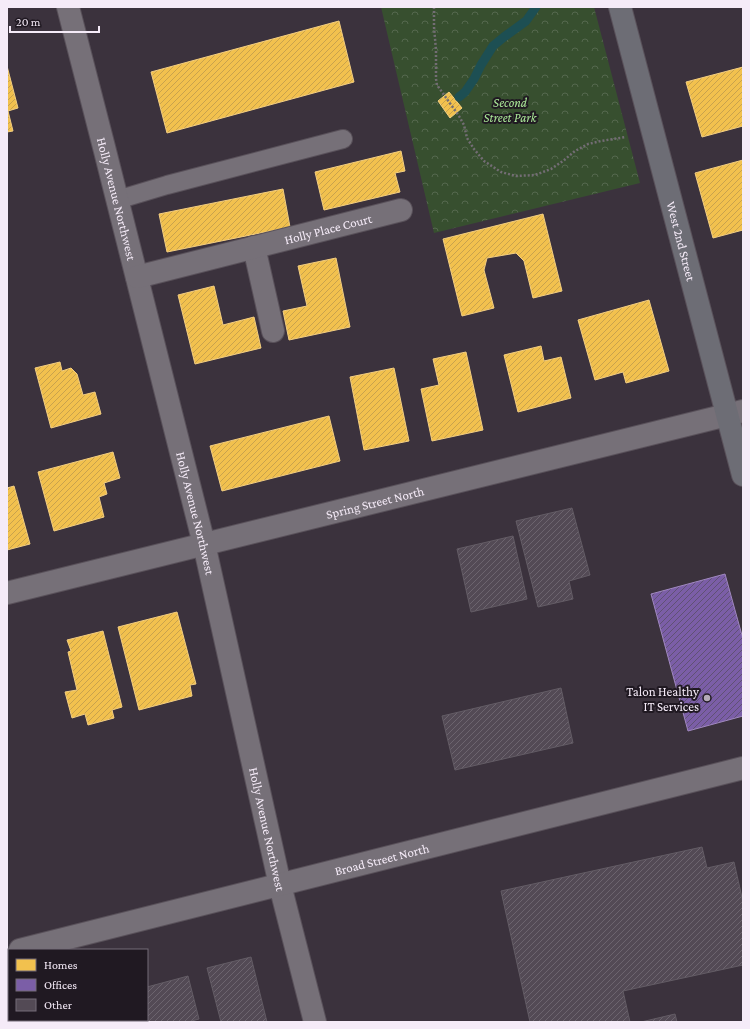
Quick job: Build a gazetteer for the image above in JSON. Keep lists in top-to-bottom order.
{
  "streets": {
    "main road": ["West 2nd Street"],
    "street": [
      "Holly Avenue Northwest",
      "Holly Place Court",
      "Spring Street North",
      "Broad Street North"
    ]
  },
  "crossings": [
    ["Holly Avenue Northwest", "Holly Place Court"],
    ["Holly Avenue Northwest", "Spring Street North"],
    ["Holly Avenue Northwest", "Broad Street North"],
    ["West 2nd Street", "Spring Street North"]
  ],
  "parks": ["Second Street Park"],
  "places": ["Talon Healthy IT Services"],
  "legend": ["Homes", "Offices", "Other"],
  "scale_bar": "20 m"
}
